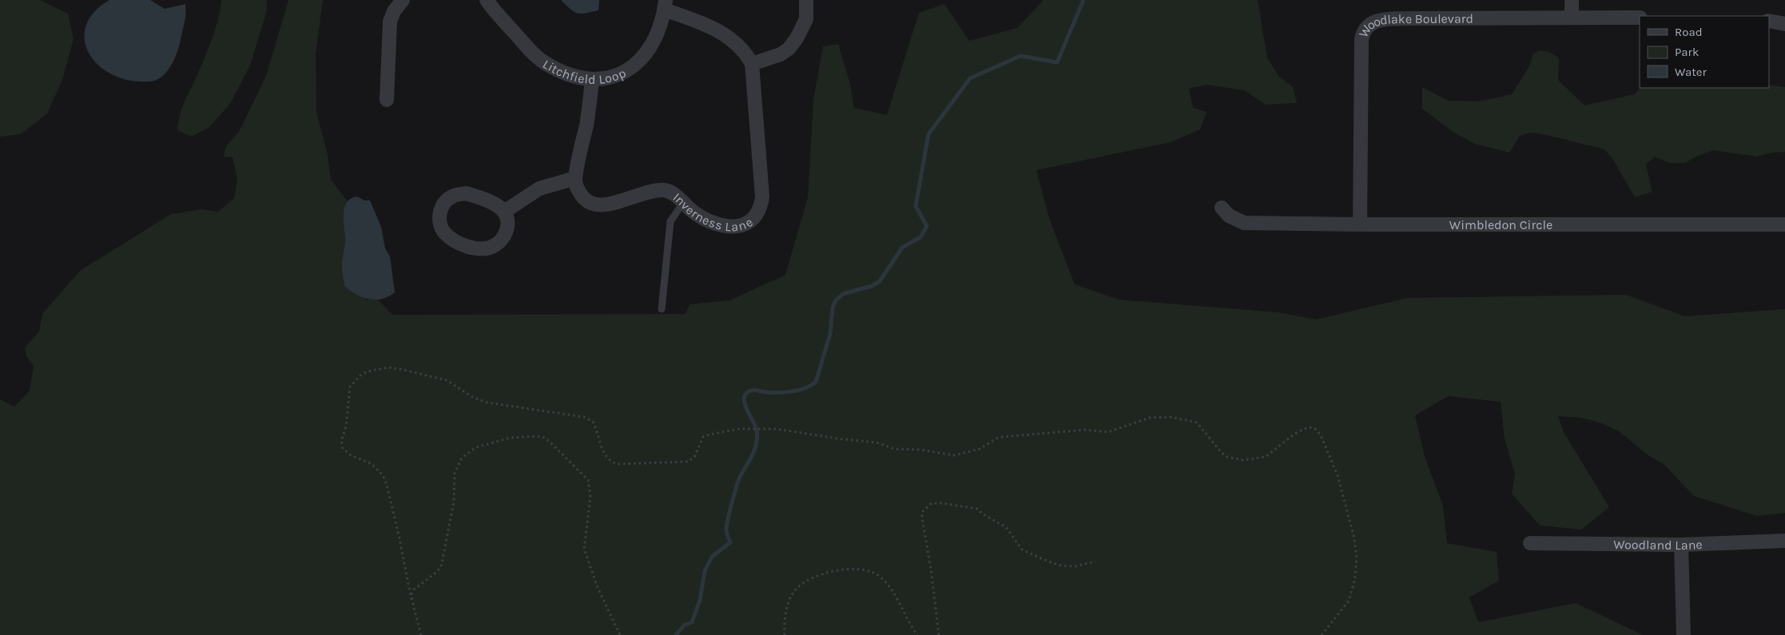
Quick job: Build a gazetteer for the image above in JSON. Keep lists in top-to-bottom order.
{
  "streets": {
    "street": [
      "Woodlake Boulevard",
      "Litchfield Loop",
      "Inverness Lane",
      "Wimbledon Circle",
      "Woodland Lane"
    ]
  },
  "crossings": [
    ["Woodlake Boulevard", "Wimbledon Circle"]
  ],
  "legend": ["Road", "Park", "Water"]
}
